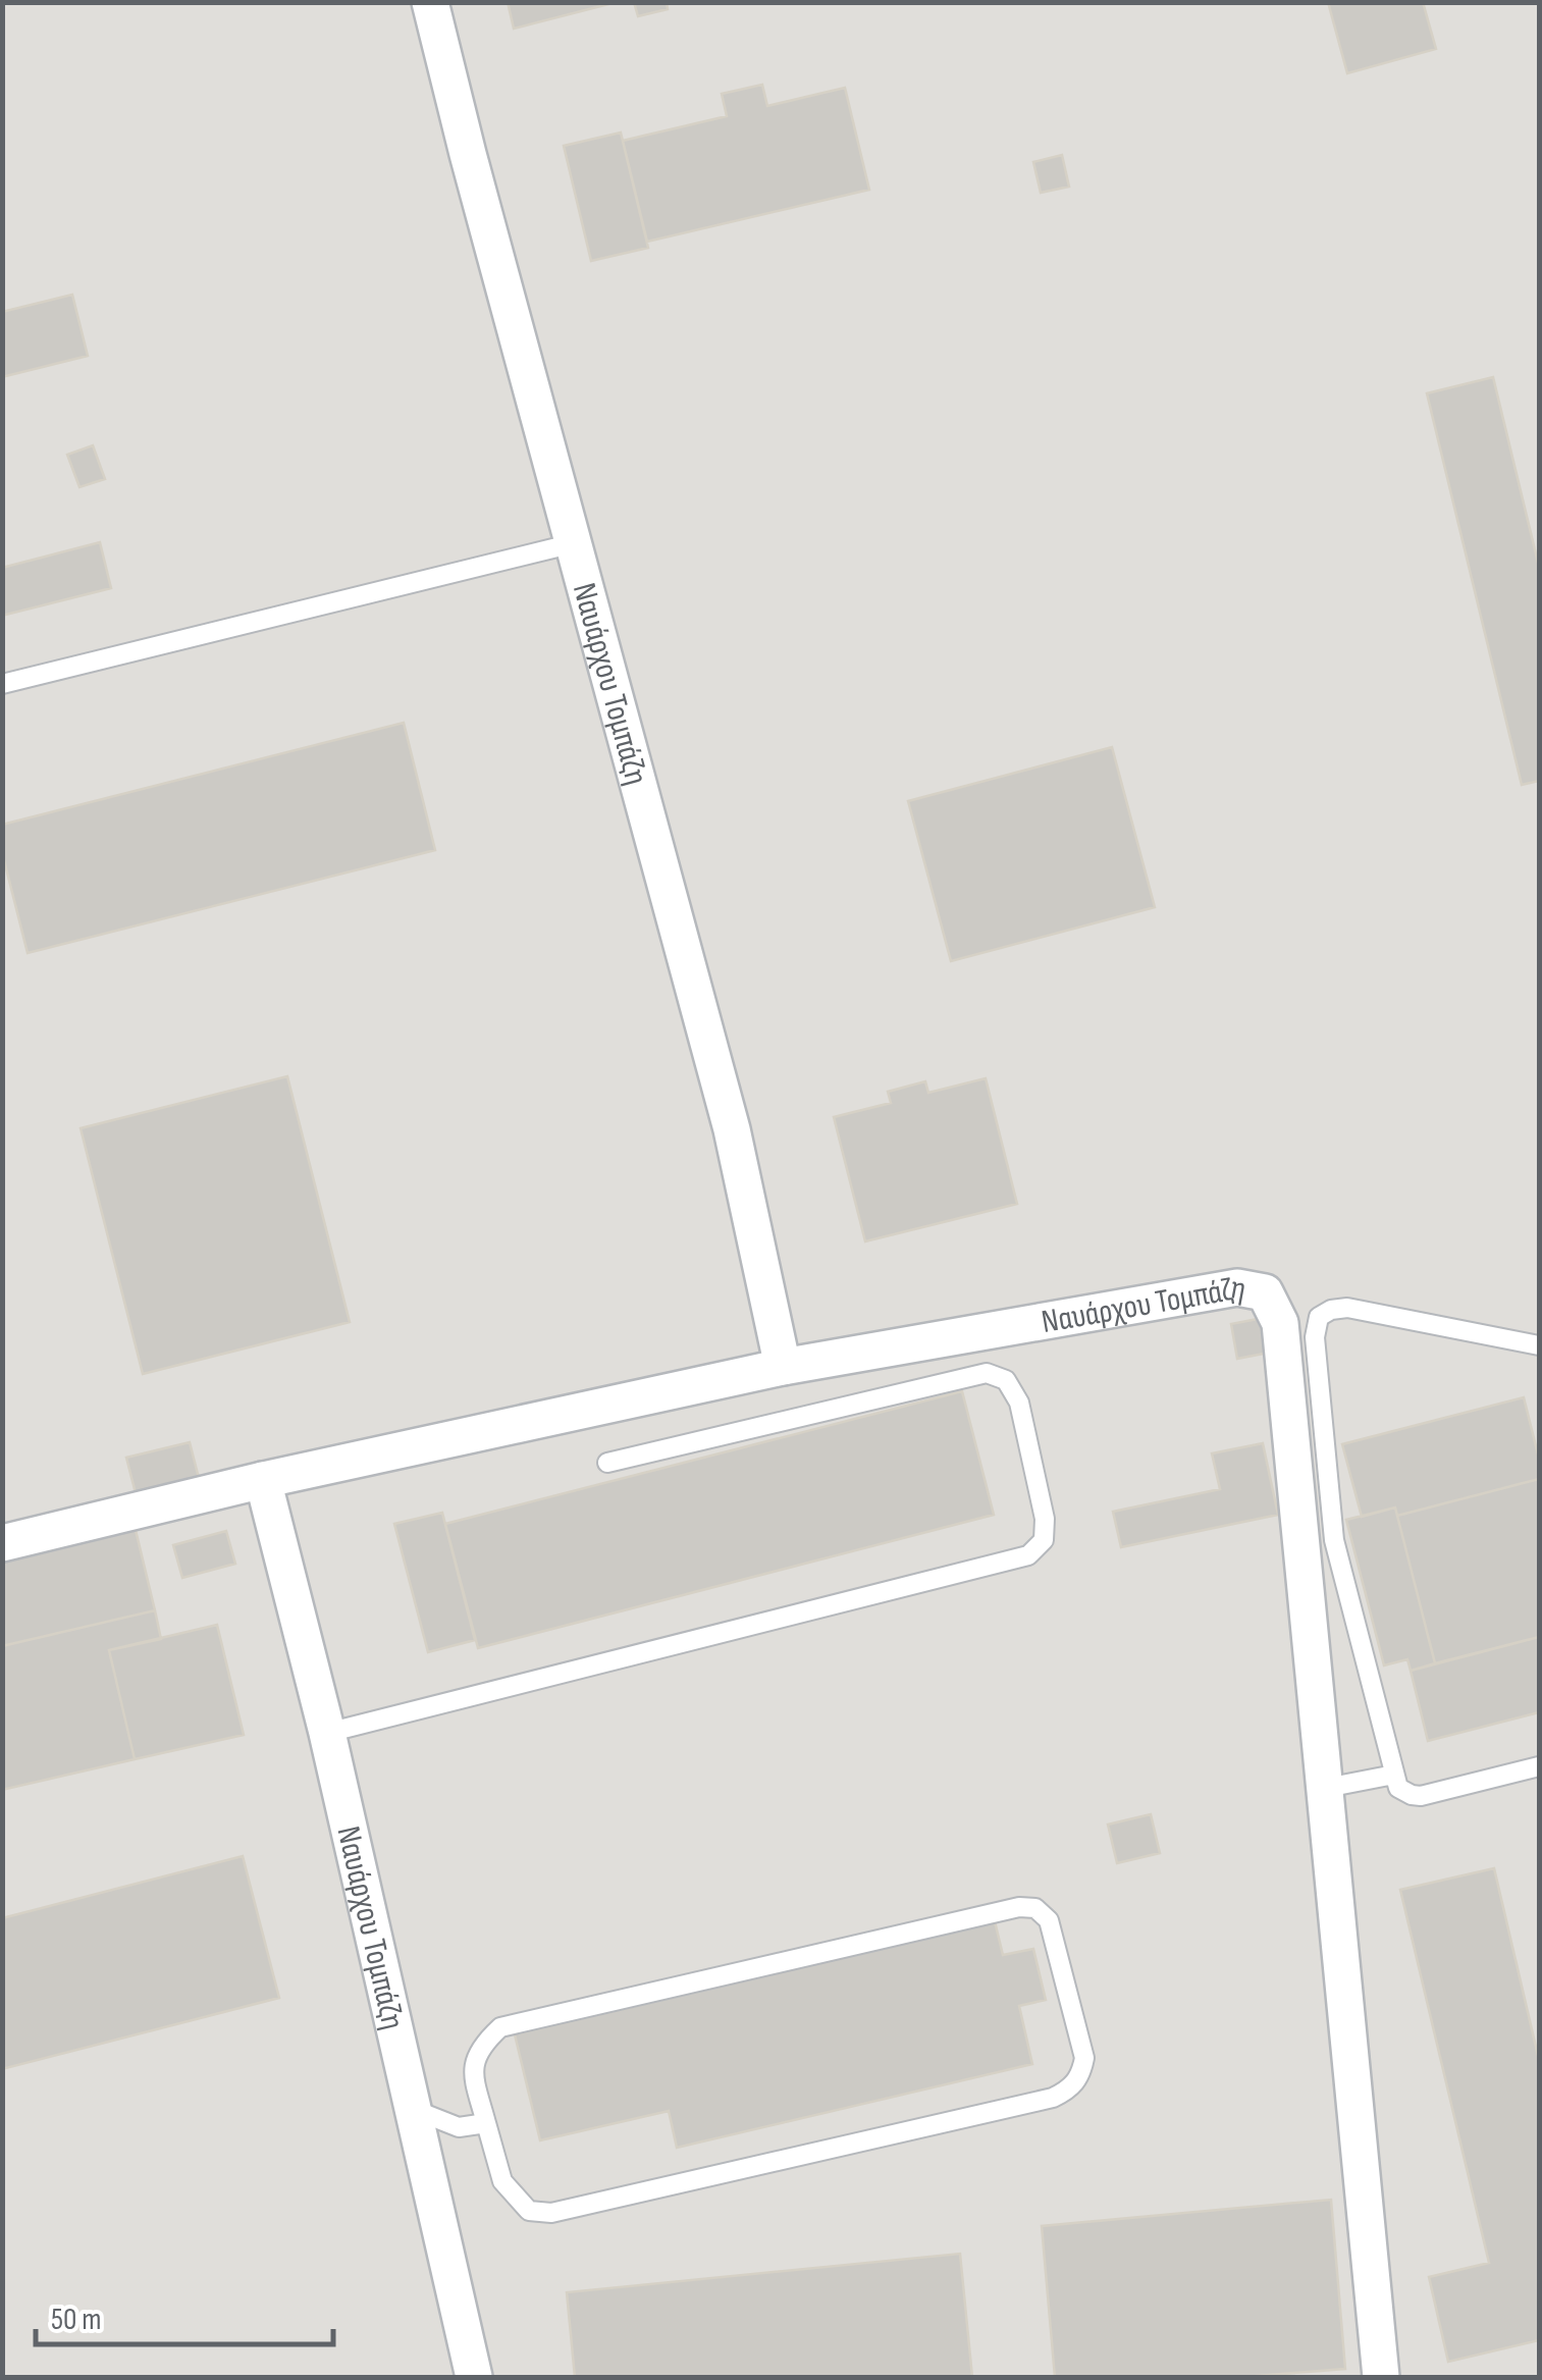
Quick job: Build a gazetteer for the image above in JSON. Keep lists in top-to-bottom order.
{
  "streets": {
    "street": ["Ναυάρχου Τομπάζη"]
  },
  "scale_bar": "50 m"
}
